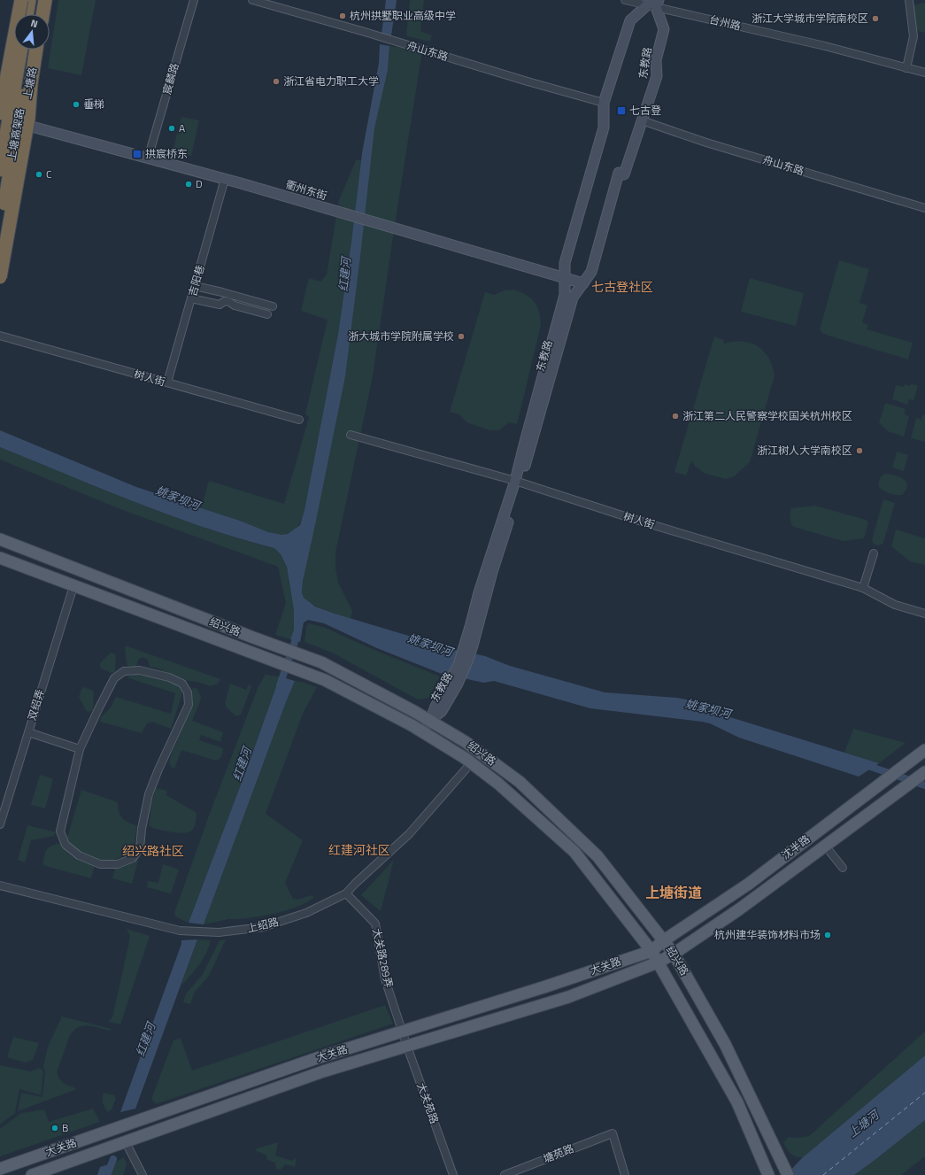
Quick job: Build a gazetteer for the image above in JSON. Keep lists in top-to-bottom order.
{
  "streets": {
    "highway": ["上塘高架路"],
    "main road": [
      "上塘路",
      "绍兴路",
      "沈半路",
      "大关路"
    ],
    "street": [
      "台州路",
      "舟山东路",
      "东教路",
      "宸麟路",
      "衢州东街",
      "吉阳巷",
      "树人街",
      "双绍弄",
      "上绍路",
      "大关路289弄",
      "大关苑路",
      "塘苑路"
    ]
  },
  "crossings": [
    ["台州路", "东教路"],
    ["舟山东路", "东教路"],
    ["东教路", "衢州东街"],
    ["东教路", "树人街"],
    ["东教路", "绍兴路"],
    ["宸麟路", "衢州东街"],
    ["上塘路", "衢州东街"],
    ["衢州东街", "吉阳巷"],
    ["吉阳巷", "树人街"],
    ["绍兴路", "双绍弄"],
    ["绍兴路", "沈半路"],
    ["绍兴路", "上绍路"],
    ["绍兴路", "大关路"],
    ["沈半路", "大关路"],
    ["上绍路", "大关路289弄"],
    ["大关路289弄", "大关路"],
    ["大关路289弄", "大关苑路"],
    ["大关路", "大关苑路"]
  ],
  "districts": [
    "七古登社区",
    "红建河社区",
    "绍兴路社区",
    "上塘街道"
  ],
  "water": ["红建河", "姚家坝河", "上塘河"],
  "places": {
    "other": [
      "杭州拱墅职业高级中学",
      "浙江大学城市学院南校区",
      "浙江省电力职工大学",
      "垂梯",
      "A",
      "C",
      "D",
      "浙大城市学院附属学校",
      "浙江第二人民警察学校国关杭州校区",
      "浙江树人大学南校区",
      "杭州建华装饰材料市场",
      "B"
    ],
    "transit": ["七古登", "拱宸桥东"]
  },
  "north": "top"
}
